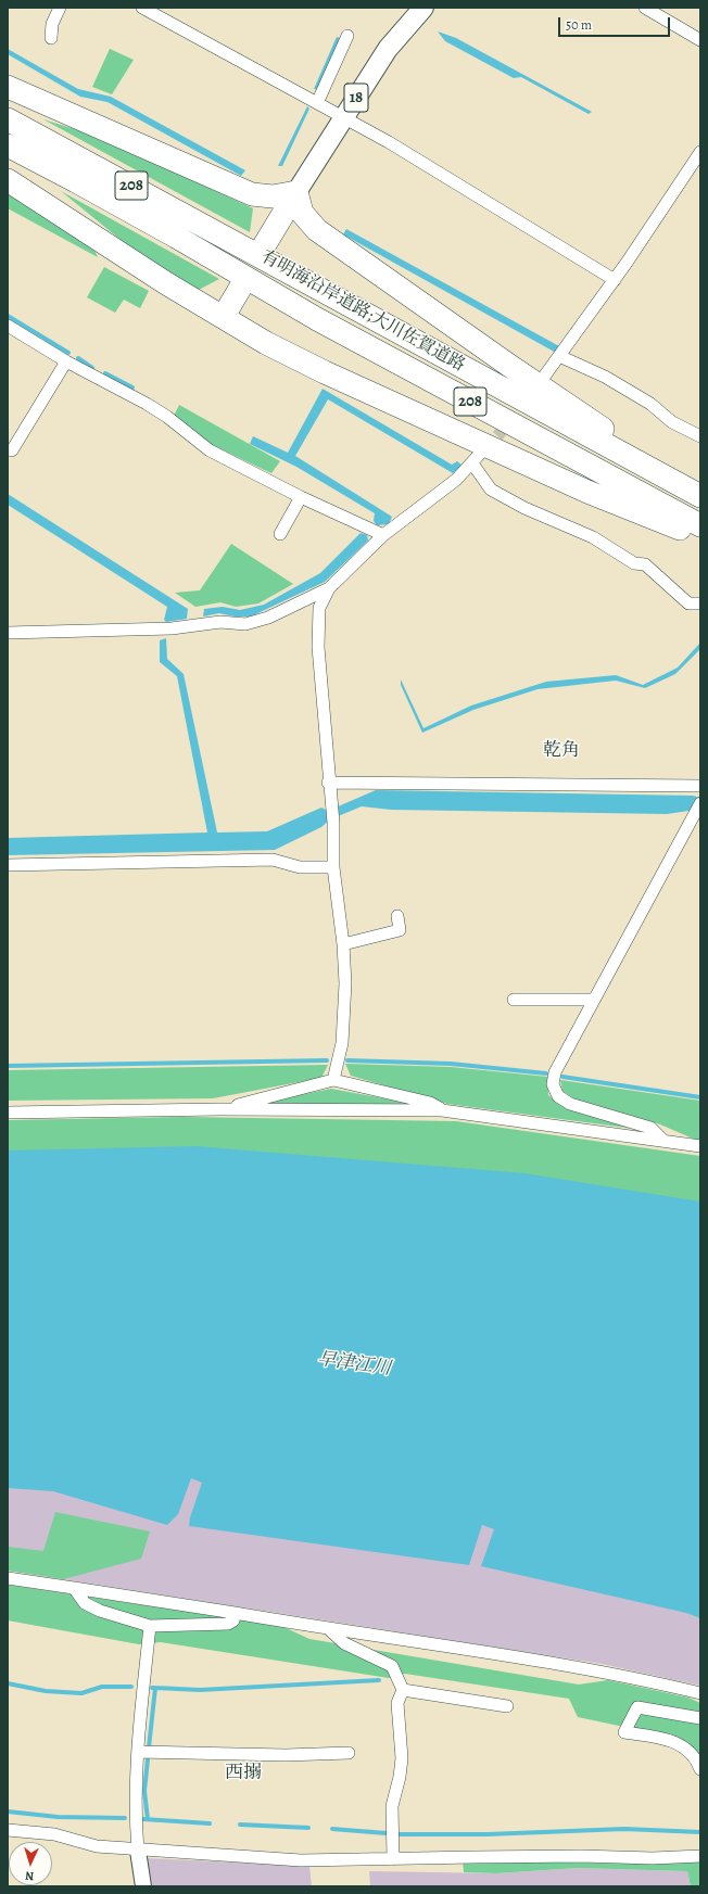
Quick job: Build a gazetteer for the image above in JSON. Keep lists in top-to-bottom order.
{
  "streets": {
    "highway": ["208", "有明海沿岸道路;大川佐賀道路"],
    "main road": ["18"]
  },
  "crossings": [
    ["208", "有明海沿岸道路;大川佐賀道路"]
  ],
  "districts": ["乾角", "西搦"],
  "water": ["早津江川"],
  "scale_bar": "50 m",
  "north": "bottom"
}
